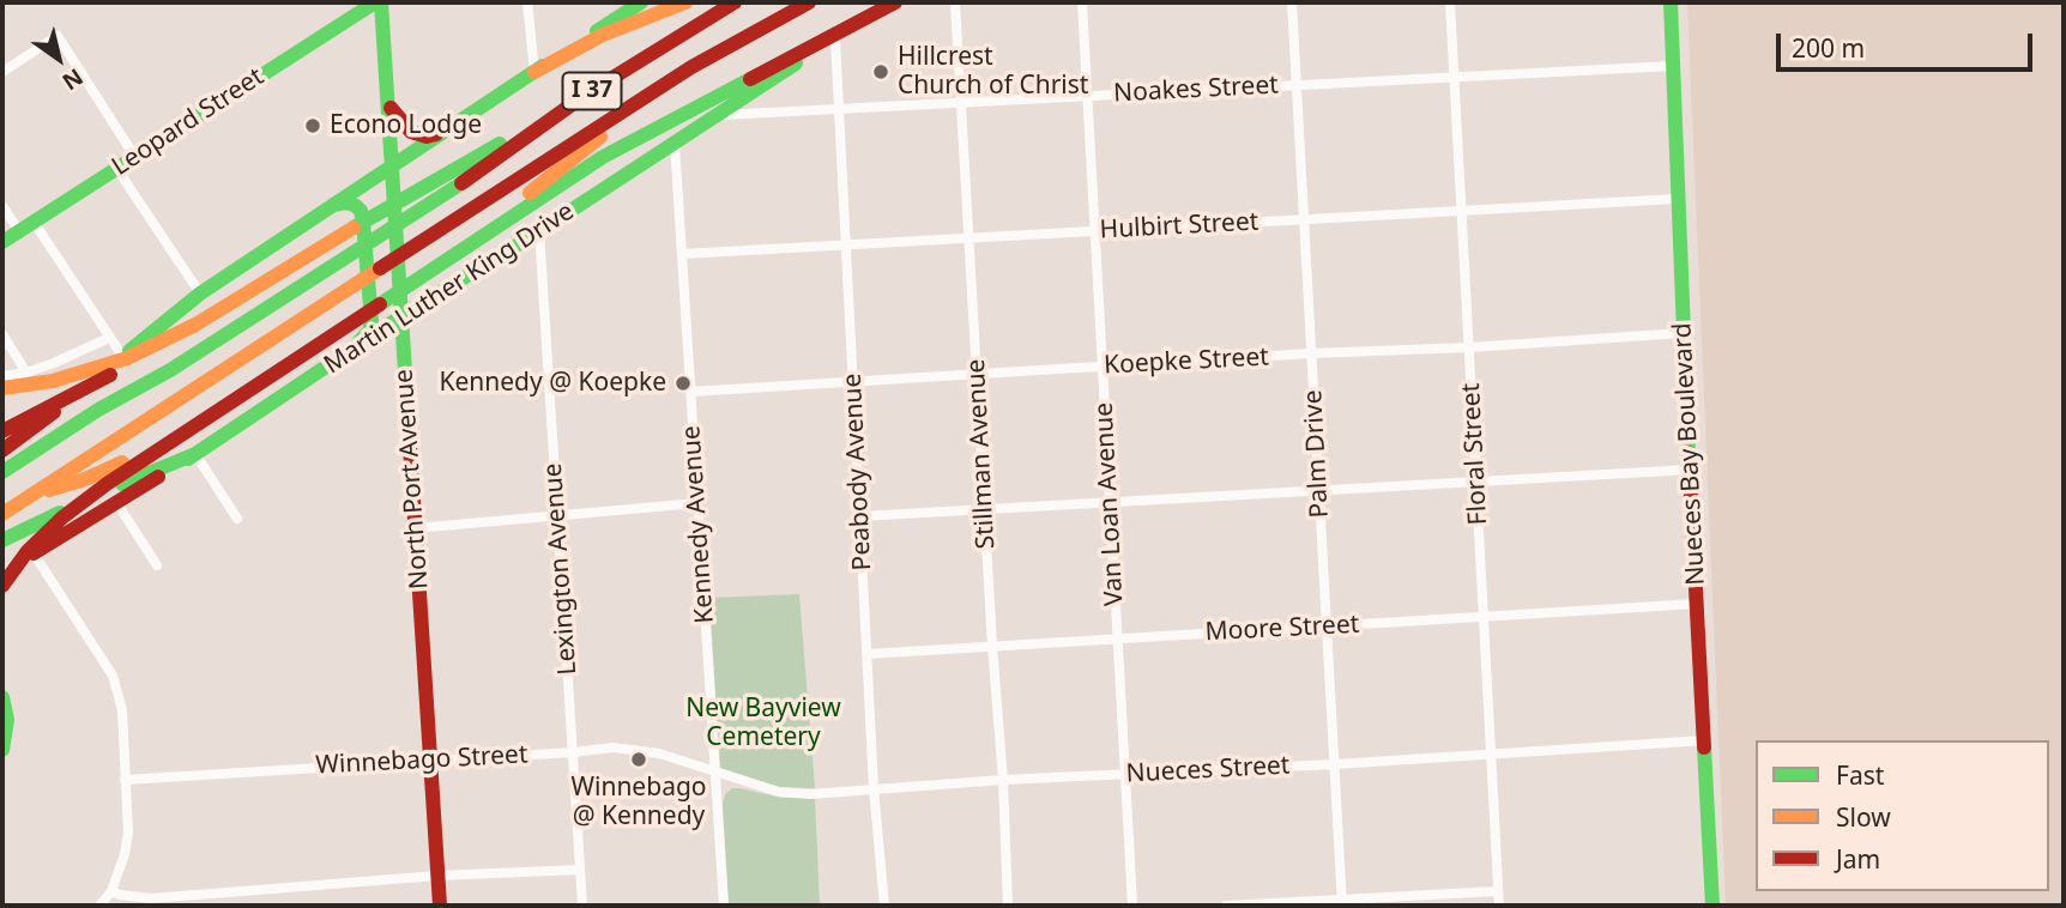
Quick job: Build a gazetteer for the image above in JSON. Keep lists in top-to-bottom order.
{
  "streets": {
    "main road": [
      "I 37",
      "Leopard Street",
      "Martin Luther King Drive",
      "Nueces Bay Boulevard",
      "North Port Avenue"
    ],
    "street": [
      "Noakes Street",
      "Hulbirt Street",
      "Koepke Street",
      "Stillman Avenue",
      "Palm Drive",
      "Floral Street",
      "Peabody Avenue",
      "Van Loan Avenue",
      "Kennedy Avenue",
      "Lexington Avenue",
      "Moore Street",
      "Winnebago Street",
      "Nueces Street"
    ]
  },
  "crossings": [
    ["Noakes Street", "Martin Luther King Drive"],
    ["Noakes Street", "Stillman Avenue"],
    ["Noakes Street", "Palm Drive"],
    ["Noakes Street", "Floral Street"],
    ["Noakes Street", "Nueces Bay Boulevard"],
    ["Noakes Street", "Peabody Avenue"],
    ["Noakes Street", "Van Loan Avenue"],
    ["Hulbirt Street", "Stillman Avenue"],
    ["Hulbirt Street", "Palm Drive"],
    ["Hulbirt Street", "Floral Street"],
    ["Hulbirt Street", "Nueces Bay Boulevard"],
    ["Hulbirt Street", "Peabody Avenue"],
    ["Hulbirt Street", "Van Loan Avenue"],
    ["Hulbirt Street", "Kennedy Avenue"],
    ["Martin Luther King Drive", "Peabody Avenue"],
    ["Martin Luther King Drive", "North Port Avenue"],
    ["Martin Luther King Drive", "Kennedy Avenue"],
    ["Martin Luther King Drive", "Lexington Avenue"],
    ["Koepke Street", "Stillman Avenue"],
    ["Koepke Street", "Palm Drive"],
    ["Koepke Street", "Floral Street"],
    ["Koepke Street", "Nueces Bay Boulevard"],
    ["Koepke Street", "Peabody Avenue"],
    ["Koepke Street", "Van Loan Avenue"],
    ["Koepke Street", "Kennedy Avenue"],
    ["Stillman Avenue", "Moore Street"],
    ["Stillman Avenue", "Nueces Street"],
    ["Palm Drive", "Moore Street"],
    ["Palm Drive", "Nueces Street"],
    ["Floral Street", "Moore Street"],
    ["Floral Street", "Nueces Street"],
    ["Nueces Bay Boulevard", "Moore Street"],
    ["Nueces Bay Boulevard", "Nueces Street"],
    ["Peabody Avenue", "Moore Street"],
    ["Peabody Avenue", "Nueces Street"],
    ["North Port Avenue", "Winnebago Street"],
    ["Van Loan Avenue", "Moore Street"],
    ["Van Loan Avenue", "Nueces Street"],
    ["Kennedy Avenue", "Winnebago Street"],
    ["Kennedy Avenue", "Nueces Street"],
    ["Lexington Avenue", "Winnebago Street"],
    ["Winnebago Street", "Nueces Street"]
  ],
  "parks": ["New Bayview Cemetery"],
  "places": [
    "Hillcrest Church of Christ",
    "Econo Lodge",
    "Kennedy @ Koepke",
    "Winnebago @ Kennedy"
  ],
  "legend": ["Fast", "Slow", "Jam"],
  "scale_bar": "200 m",
  "north": "bottom right"
}
